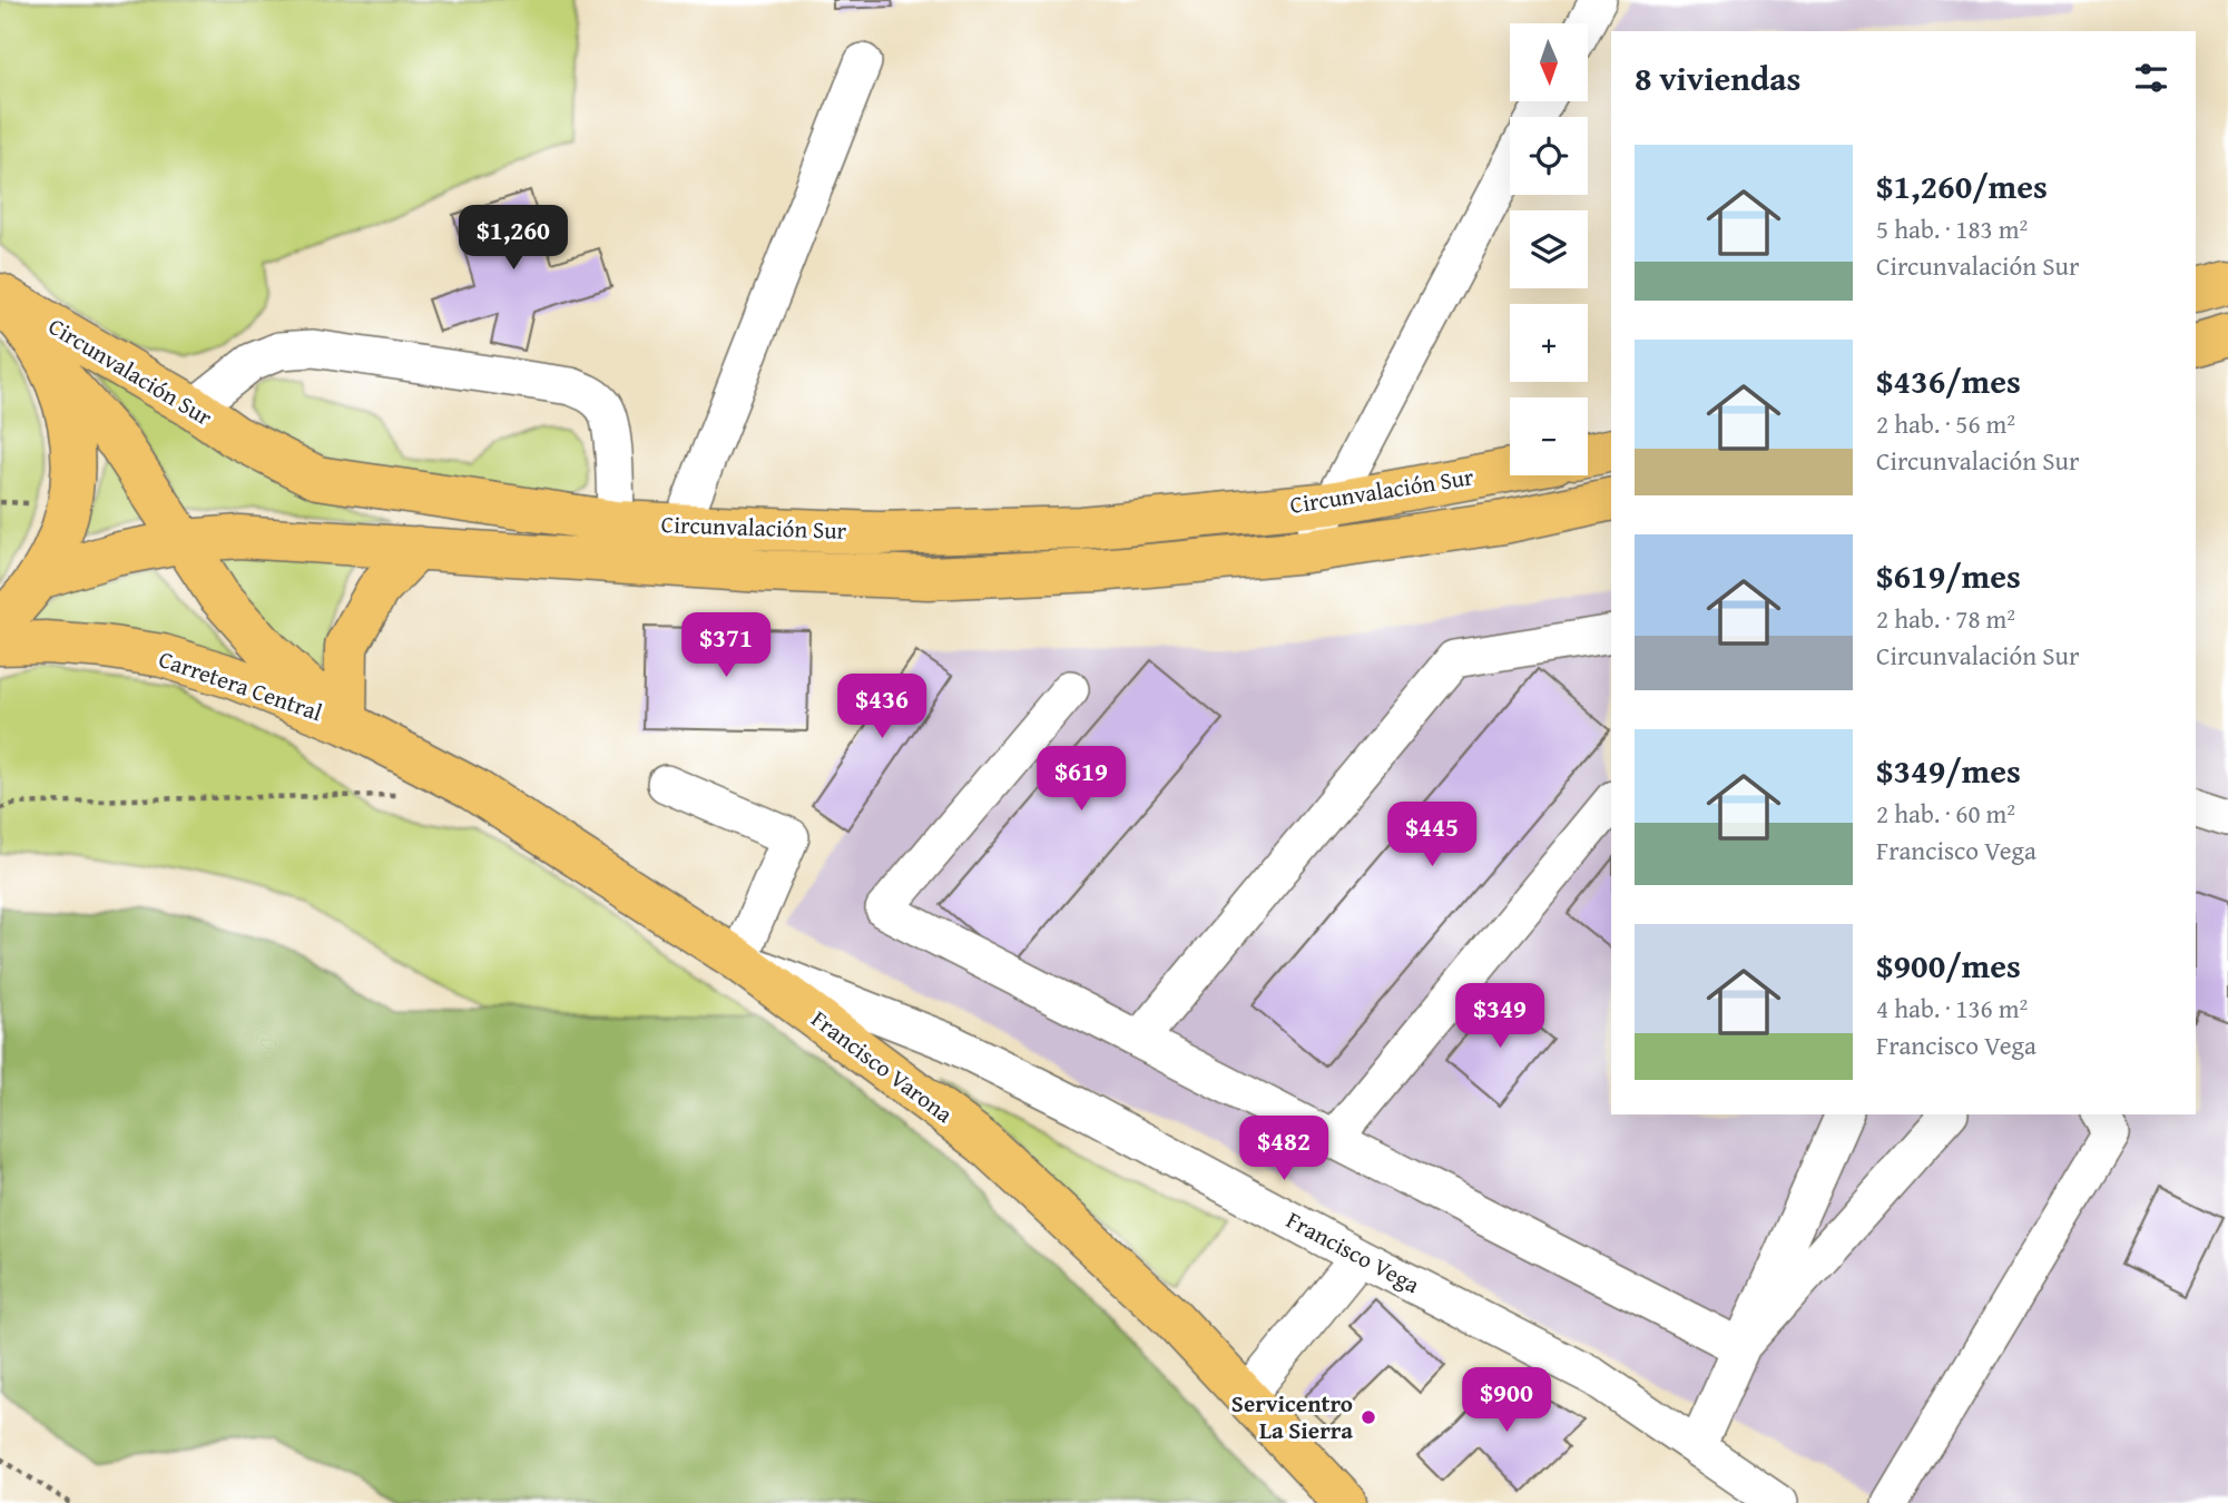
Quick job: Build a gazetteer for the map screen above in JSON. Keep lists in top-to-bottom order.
{
  "streets": {
    "main road": ["Circunvalación Sur", "Carretera Central", "Francisco Varona"],
    "street": ["Francisco Vega"]
  },
  "crossings": [
    ["Circunvalación Sur", "Carretera Central"],
    ["Carretera Central", "Francisco Varona"],
    ["Francisco Varona", "Francisco Vega"]
  ],
  "places": ["Servicentro La Sierra"],
  "north": "bottom",
  "page": {
    "map_buttons": ["+", "−"],
    "heading": "8 viviendas",
    "list": [
      {
        "name": "$1,260/mes",
        "note": "5 hab. · 183 m² · Circunvalación Sur"
      },
      {
        "name": "$436/mes",
        "note": "2 hab. · 56 m² · Circunvalación Sur"
      },
      {
        "name": "$619/mes",
        "note": "2 hab. · 78 m² · Circunvalación Sur"
      },
      {
        "name": "$349/mes",
        "note": "2 hab. · 60 m² · Francisco Vega"
      },
      {
        "name": "$900/mes",
        "note": "4 hab. · 136 m² · Francisco Vega"
      }
    ],
    "price": [
      "$1,260",
      "$371",
      "$436",
      "$619",
      "$445",
      "$349",
      "$482",
      "$900"
    ]
  }
}
